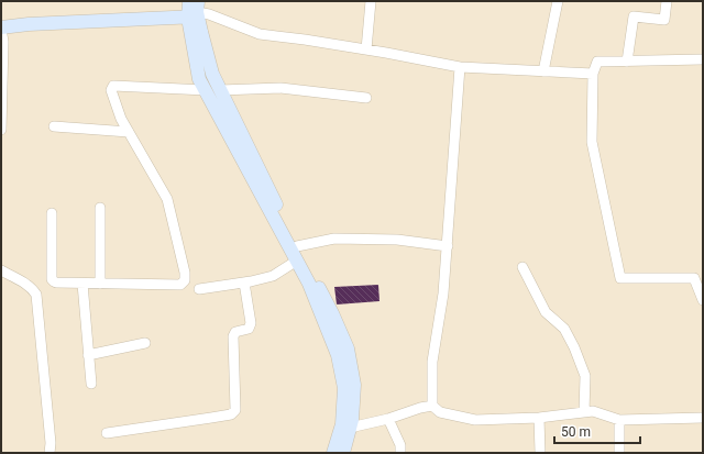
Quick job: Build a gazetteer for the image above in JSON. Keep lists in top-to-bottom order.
{
  "scale_bar": "50 m"
}
